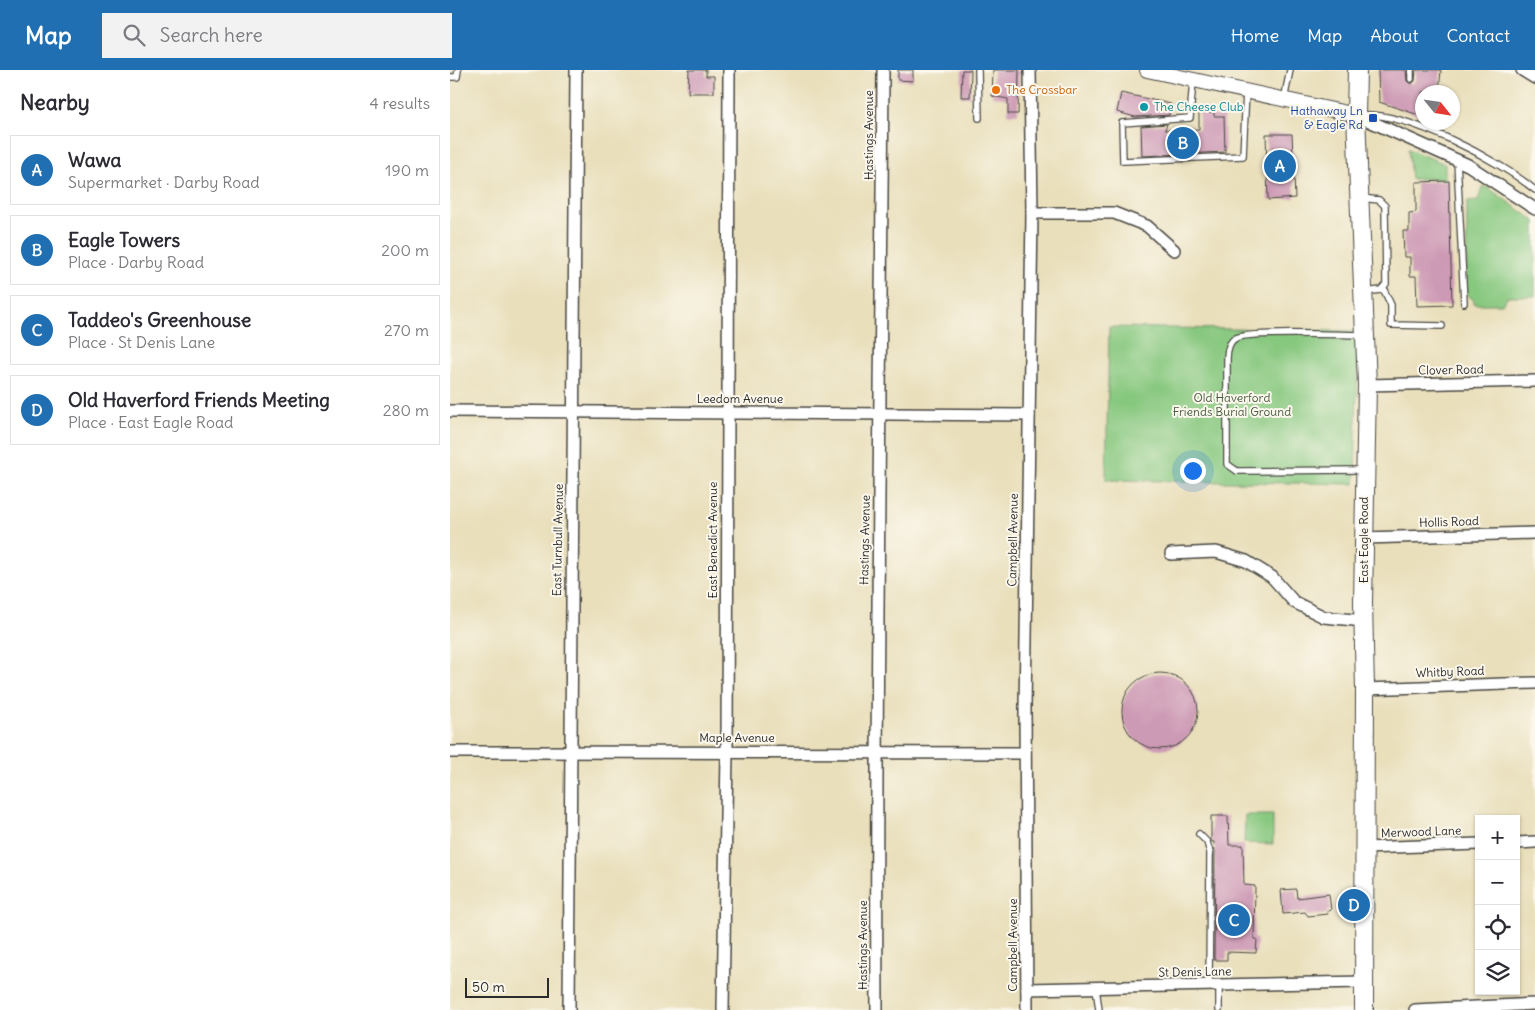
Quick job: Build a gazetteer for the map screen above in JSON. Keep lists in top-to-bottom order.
{
  "streets": {
    "main road": ["East Eagle Road"],
    "street": [
      "Hastings Avenue",
      "Clover Road",
      "Leedom Avenue",
      "Hollis Road",
      "East Turnbull Avenue",
      "East Benedict Avenue",
      "Campbell Avenue",
      "Whitby Road",
      "Maple Avenue",
      "Merwood Lane",
      "St Denis Lane"
    ]
  },
  "crossings": [
    ["Hastings Avenue", "Leedom Avenue"],
    ["Hastings Avenue", "Maple Avenue"],
    ["Clover Road", "East Eagle Road"],
    ["Leedom Avenue", "East Turnbull Avenue"],
    ["Leedom Avenue", "East Benedict Avenue"],
    ["Leedom Avenue", "Campbell Avenue"],
    ["Hollis Road", "East Eagle Road"],
    ["East Turnbull Avenue", "Maple Avenue"],
    ["East Benedict Avenue", "Maple Avenue"],
    ["Campbell Avenue", "Maple Avenue"],
    ["Campbell Avenue", "St Denis Lane"],
    ["East Eagle Road", "Whitby Road"],
    ["East Eagle Road", "Merwood Lane"],
    ["East Eagle Road", "St Denis Lane"]
  ],
  "parks": ["Old Haverford Friends Burial Ground"],
  "places": {
    "other": ["The Crossbar", "The Cheese Club"],
    "transit": ["Hathaway Ln & Eagle Rd"]
  },
  "scale_bar": "50 m",
  "north": "bottom right",
  "page": {
    "header": "Map",
    "search": "Search here",
    "nav": [
      "Home",
      "Map",
      "About",
      "Contact"
    ],
    "heading": ["Nearby", "4 results"],
    "pins": [
      "B",
      "A",
      "D",
      "C"
    ],
    "list": [
      {
        "mark": "A",
        "name": "Wawa",
        "note": "Supermarket · Darby Road",
        "value": "190 m"
      },
      {
        "mark": "B",
        "name": "Eagle Towers",
        "note": "Place · Darby Road",
        "value": "200 m"
      },
      {
        "mark": "C",
        "name": "Taddeo's Greenhouse",
        "note": "Place · St Denis Lane",
        "value": "270 m"
      },
      {
        "mark": "D",
        "name": "Old Haverford Friends Meeting",
        "note": "Place · East Eagle Road",
        "value": "280 m"
      }
    ],
    "map_buttons": ["+", "−"],
    "scale": "50 m"
  }
}
